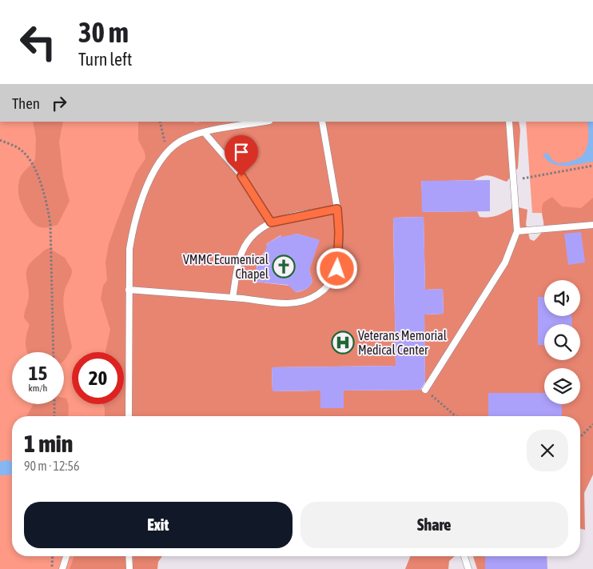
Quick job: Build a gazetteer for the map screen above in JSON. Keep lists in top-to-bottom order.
{
  "places": {
    "church": ["VMMC Ecumenical Chapel"],
    "hospital": ["Veterans Memorial Medical Center"]
  },
  "page": {
    "turn": ["30 m", "Turn left"],
    "then": "Then",
    "speed": "15 km/h",
    "limit": "20",
    "heading": ["1 min", "90 m · 12:56"],
    "buttons": ["Exit", "Share"]
  }
}
